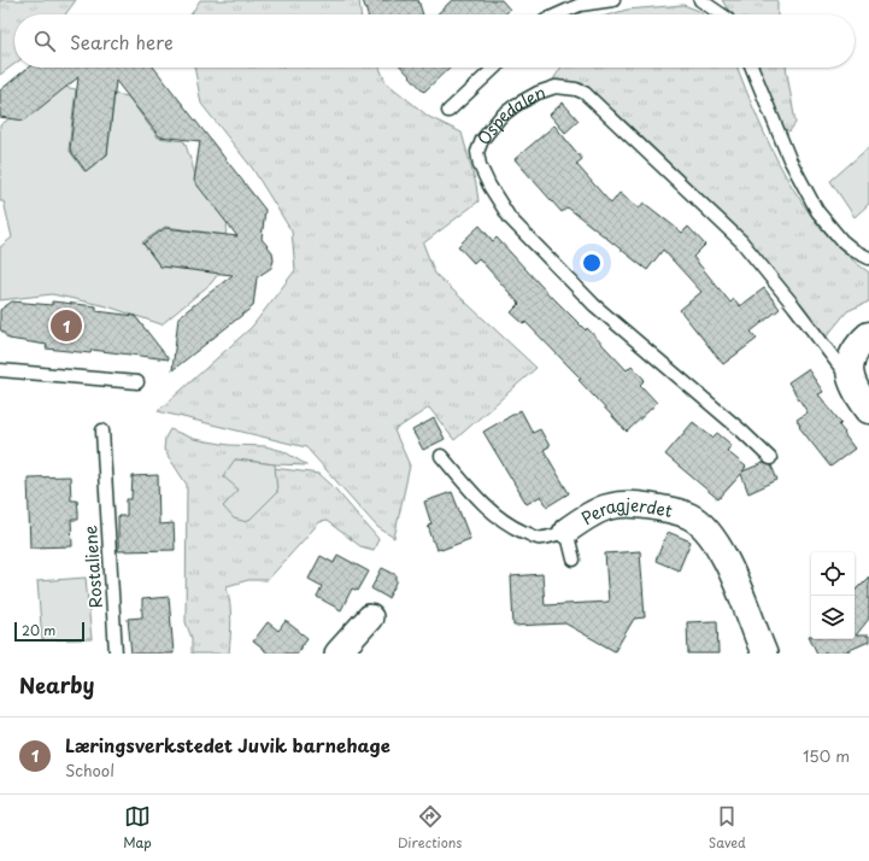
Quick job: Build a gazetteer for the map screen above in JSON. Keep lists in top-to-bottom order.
{
  "streets": {
    "street": ["Ospedalen", "Peragjerdet"],
    "lane": ["Rostaliene"]
  },
  "scale_bar": "20 m",
  "page": {
    "search": "Search here",
    "pins": "1",
    "scale": "20 m",
    "heading": "Nearby",
    "list": [
      {
        "mark": "1",
        "name": "Læringsverkstedet Juvik barnehage",
        "note": "School",
        "value": "150 m"
      }
    ],
    "nav": ["Map", "Directions", "Saved"]
  }
}
